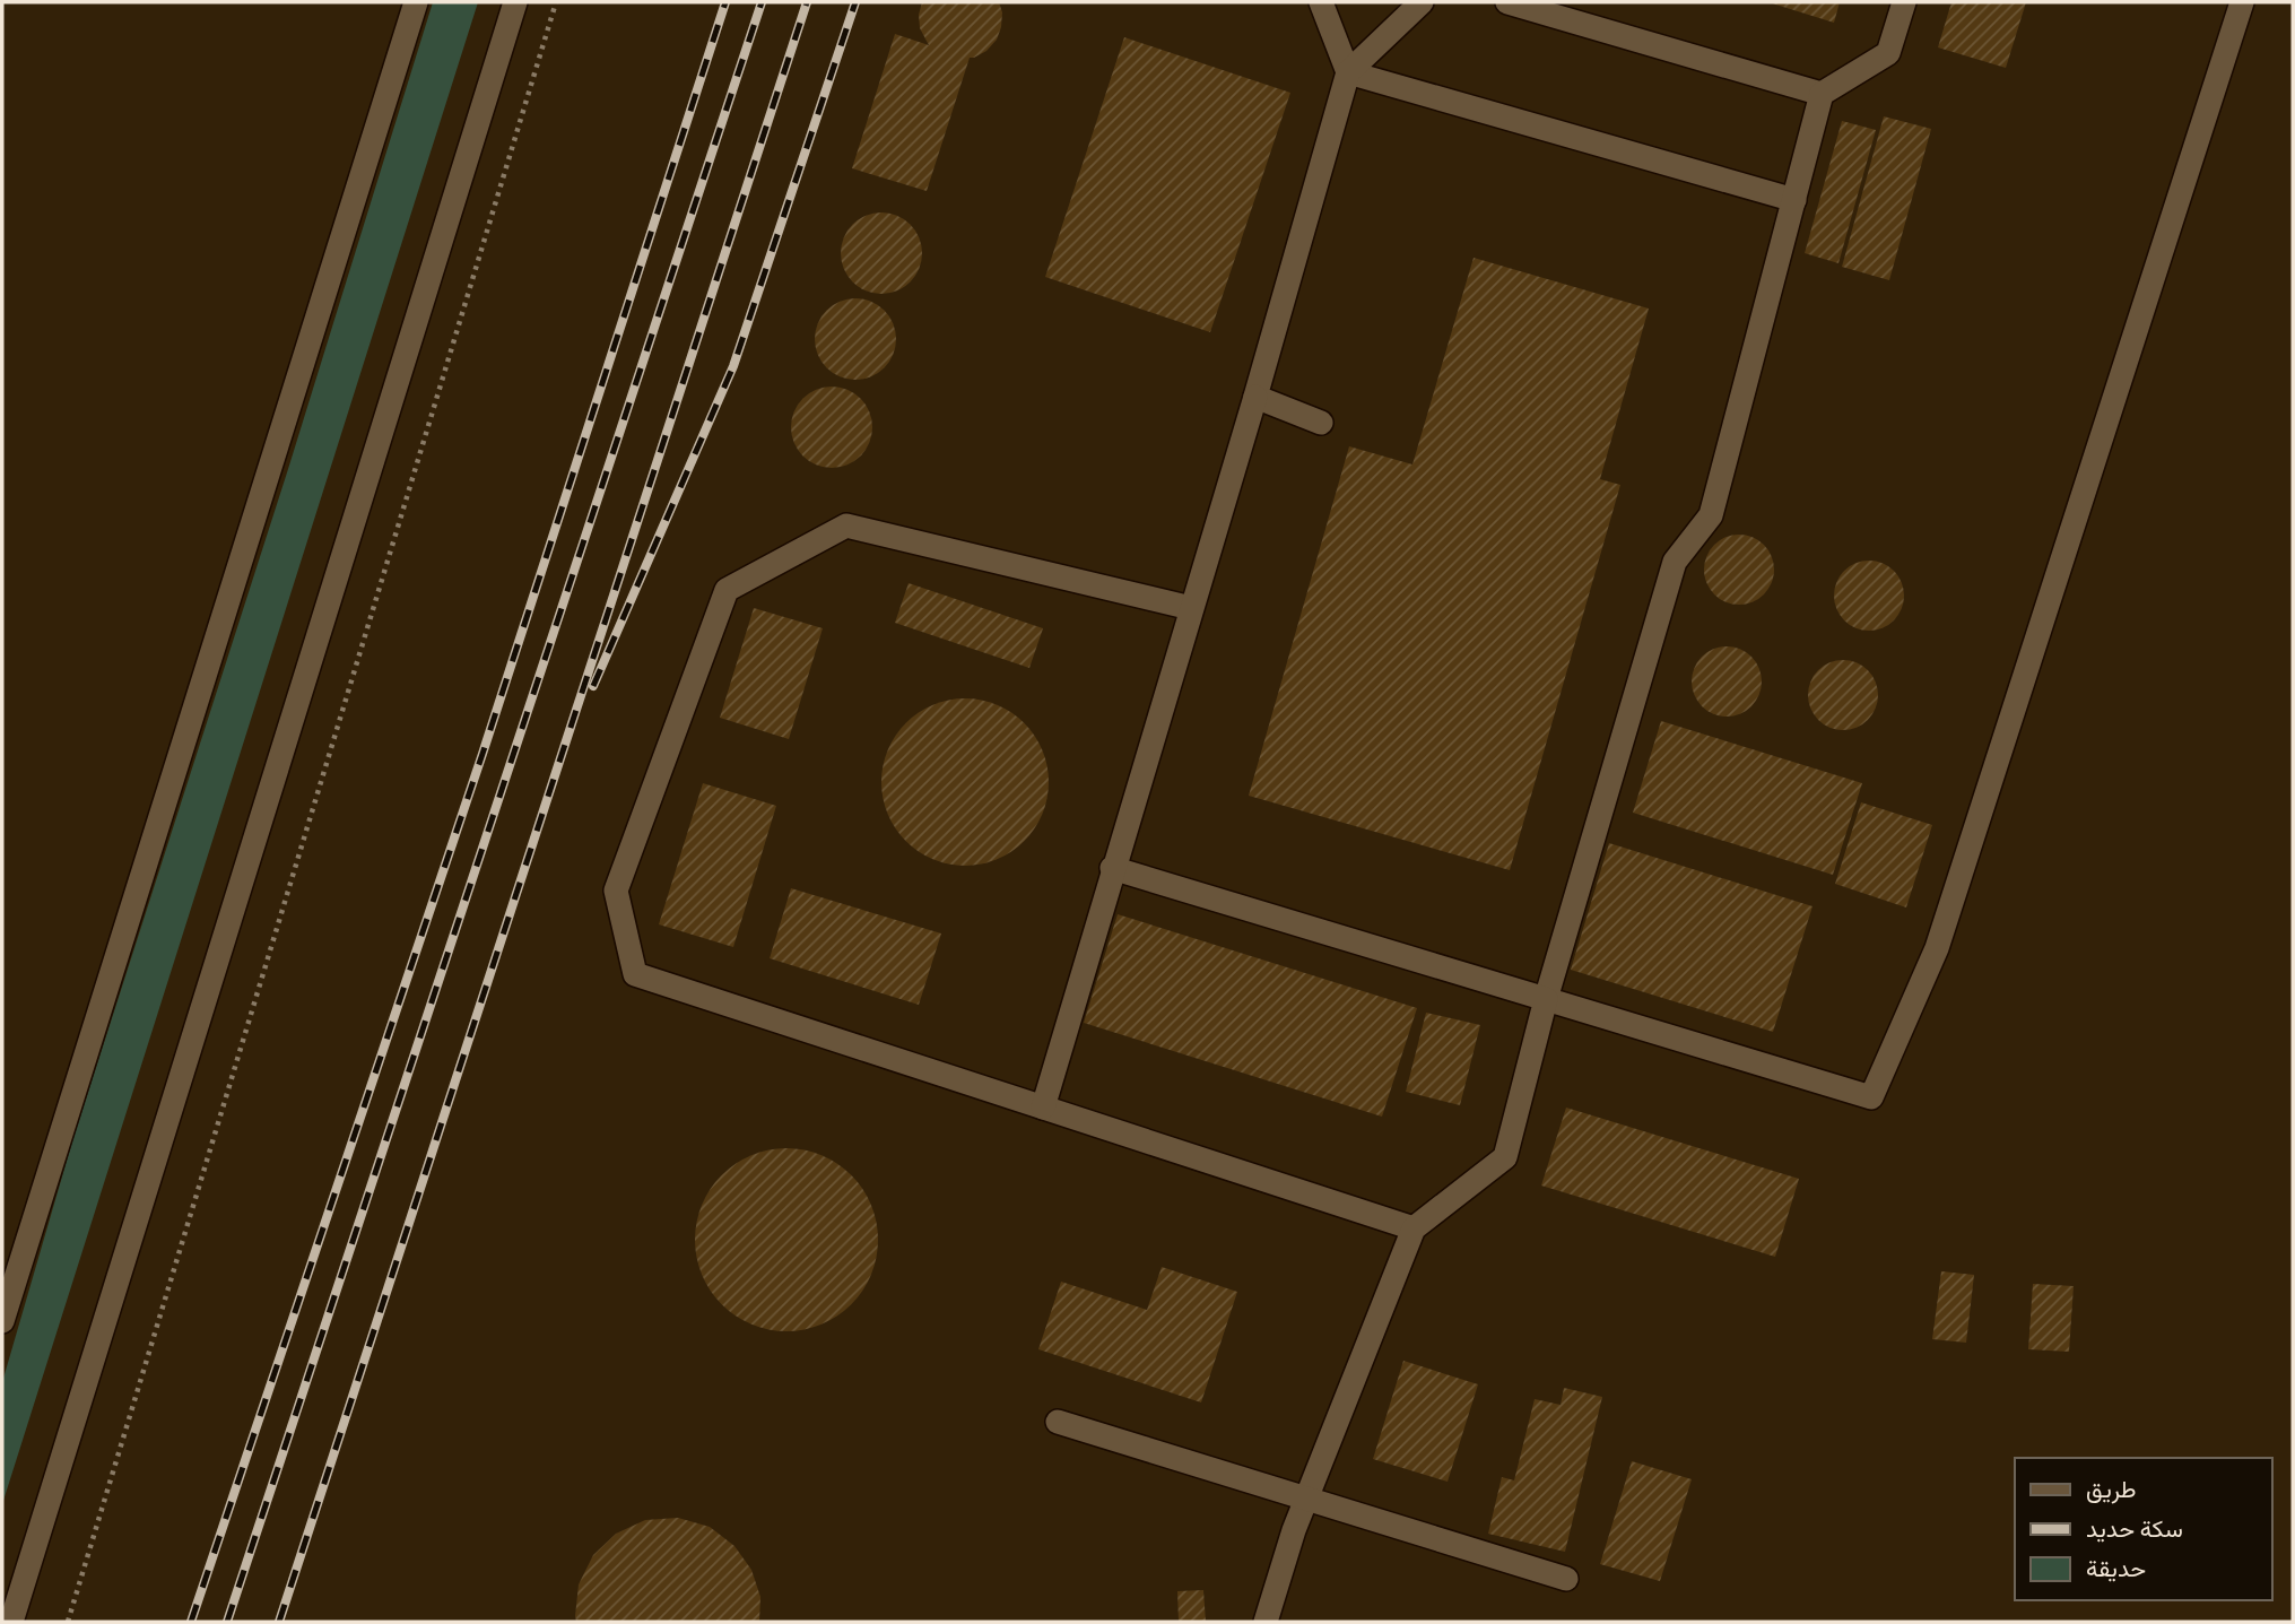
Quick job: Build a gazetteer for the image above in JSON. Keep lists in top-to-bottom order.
{
  "legend": ["طريق", "سكة حديد", "حديقة"]
}
